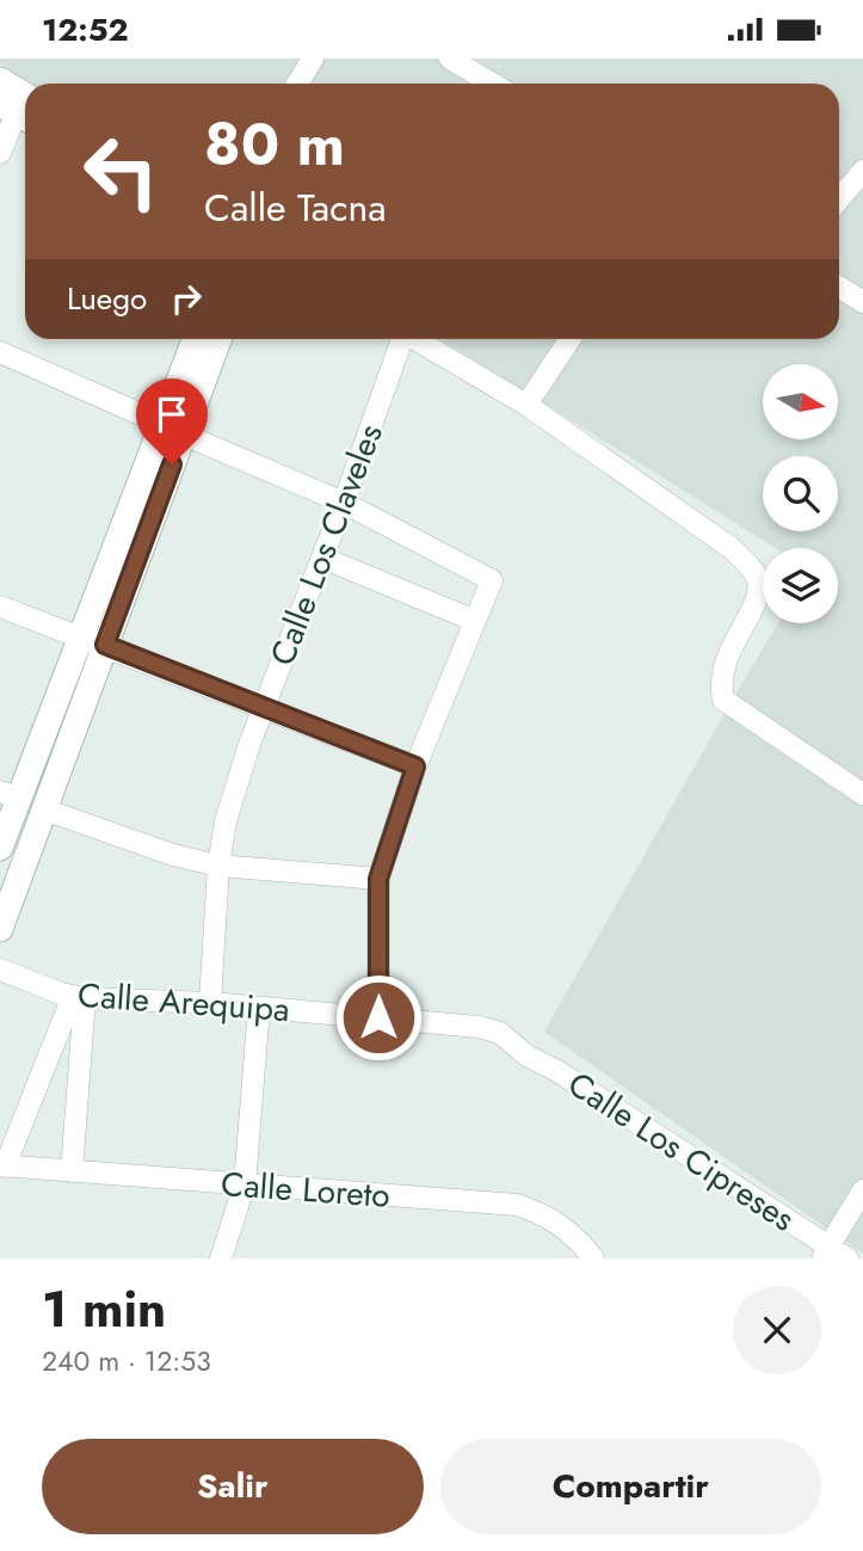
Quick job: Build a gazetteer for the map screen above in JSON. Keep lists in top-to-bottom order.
{
  "streets": {
    "street": [
      "Calle Los Claveles",
      "Calle Arequipa",
      "Calle Los Cipreses",
      "Calle Loreto"
    ]
  },
  "crossings": [
    ["Calle Los Claveles", "Calle Arequipa"],
    ["Calle Arequipa", "Calle Los Cipreses"]
  ],
  "north": "right",
  "page": {
    "status": "12:52",
    "turn": ["80 m", "Calle Tacna"],
    "then": "Luego",
    "heading": ["1 min", "240 m · 12:53"],
    "buttons": ["Salir", "Compartir"]
  }
}
